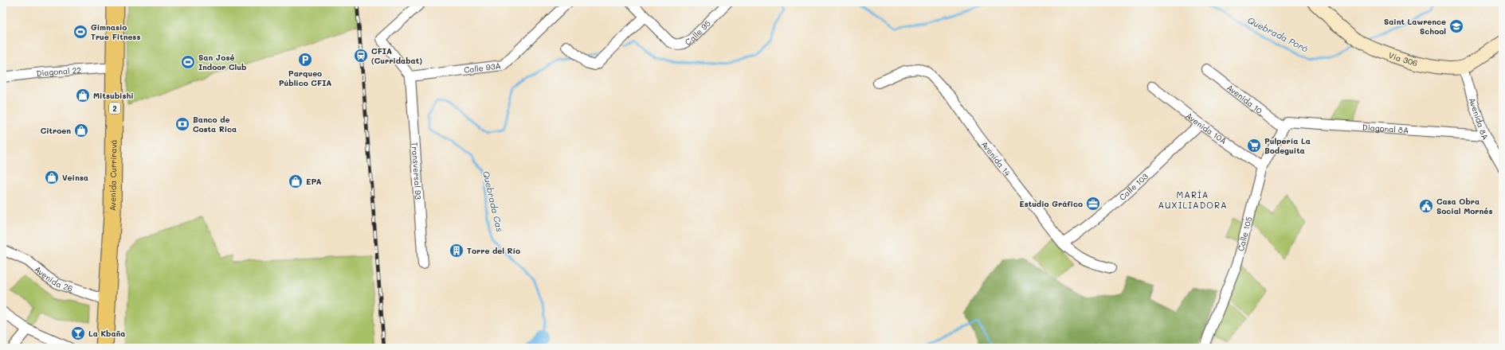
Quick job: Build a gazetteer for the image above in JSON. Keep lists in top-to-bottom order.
{
  "streets": {
    "highway": ["2", "Avenida Curriravá"],
    "street": [
      "Calle 95",
      "Vía 306",
      "Calle 93A",
      "Diagonal 22",
      "Avenida 10",
      "Avenida 8A",
      "Avenida 10A",
      "Diagonal 8A",
      "Avenida 14",
      "Transversal 93",
      "Calle 103",
      "Calle 105",
      "Avenida 26"
    ]
  },
  "crossings": [
    ["Vía 306", "Avenida 8A"],
    ["Calle 93A", "Transversal 93"],
    ["Diagonal 22", "Avenida Curriravá"],
    ["Avenida 10", "Diagonal 8A"],
    ["Avenida 10", "Calle 105"],
    ["Avenida 8A", "Diagonal 8A"],
    ["Avenida 10A", "Calle 103"],
    ["Avenida 10A", "Calle 105"],
    ["Diagonal 8A", "Calle 105"],
    ["Avenida 14", "Calle 103"],
    ["Avenida Curriravá", "Avenida 26"]
  ],
  "districts": ["MARÍA AUXILIADORA"],
  "water": ["Quebrada Poró", "Quebrada Cas"],
  "places": {
    "school or university": ["Saint Lawrence School"],
    "sports": ["Gimnasio True Fitness", "San José Indoor Club"],
    "station": ["CFIA (Curridabat)"],
    "parking": ["Parqueo Público CFIA"],
    "shop": [
      "Mitsubishi",
      "Citroen",
      "Veinsa",
      "EPA"
    ],
    "bank": ["Banco de Costa Rica"],
    "supermarket": ["Pulpería La Bodeguita"],
    "office": ["Estudio Gráfico"],
    "public building": ["Casa Obra Social Mornés"],
    "building": ["Torre del Río"],
    "bar": ["La Kbaña"]
  }
}
